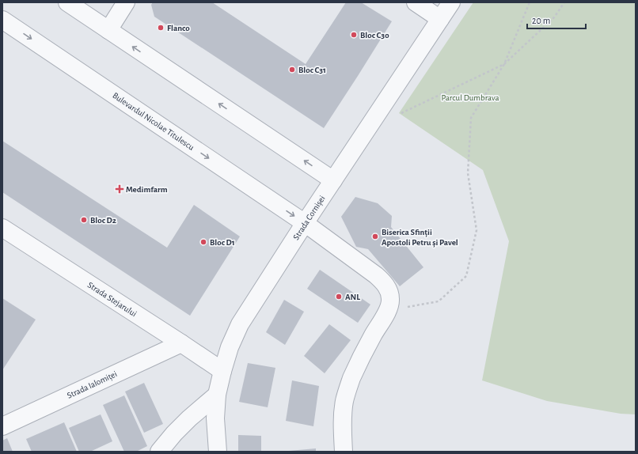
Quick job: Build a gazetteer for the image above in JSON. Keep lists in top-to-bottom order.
{
  "streets": {
    "street": [
      "Bulevardul Nicolae Titulescu",
      "Strada Cornișei",
      "Strada Stejarului",
      "Strada Ialomiței"
    ]
  },
  "crossings": [
    ["Bulevardul Nicolae Titulescu", "Strada Cornișei"],
    ["Strada Cornișei", "Strada Stejarului"],
    ["Strada Stejarului", "Strada Ialomiței"]
  ],
  "parks": ["Parcul Dumbrava"],
  "places": {
    "other": [
      "Flanco",
      "Bloc C30",
      "Bloc C31",
      "Bloc D2",
      "Biserica Sfinții Apostoli Petru și Pavel",
      "Bloc D1",
      "ANL"
    ],
    "health": ["Medimfarm"]
  },
  "scale_bar": "20 m"
}
